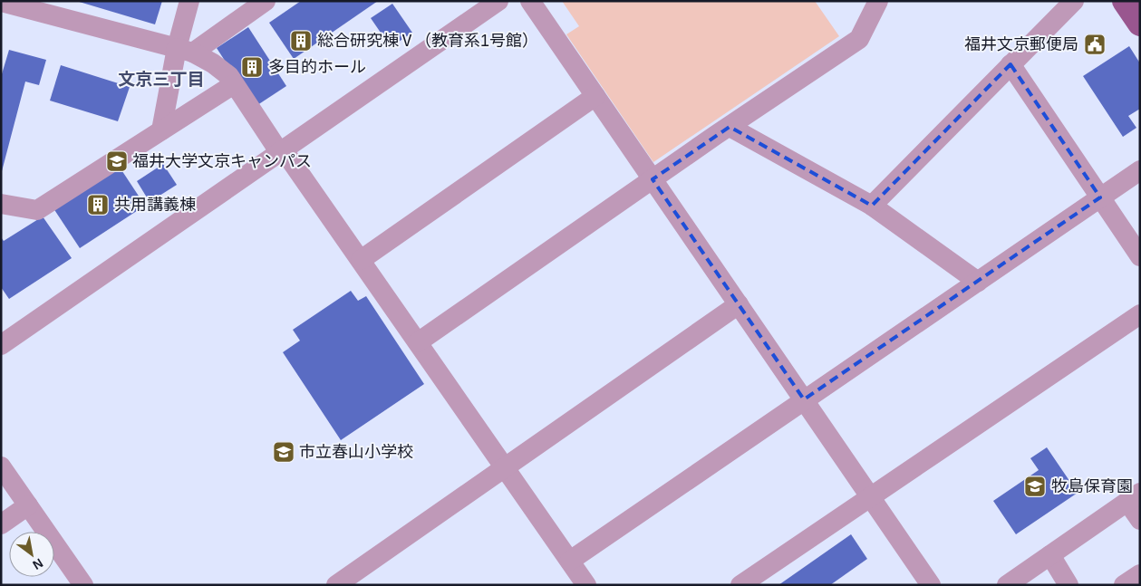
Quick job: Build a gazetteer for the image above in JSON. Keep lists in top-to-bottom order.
{
  "districts": ["文京三丁目"],
  "places": {
    "building": ["総合研究棟Ⅴ（教育系1号館）", "多目的ホール", "共用講義棟"],
    "public building": ["福井文京郵便局"],
    "school or university": ["福井大学文京キャンパス", "市立春山小学校", "牧島保育園"]
  },
  "north": "bottom right"
}
